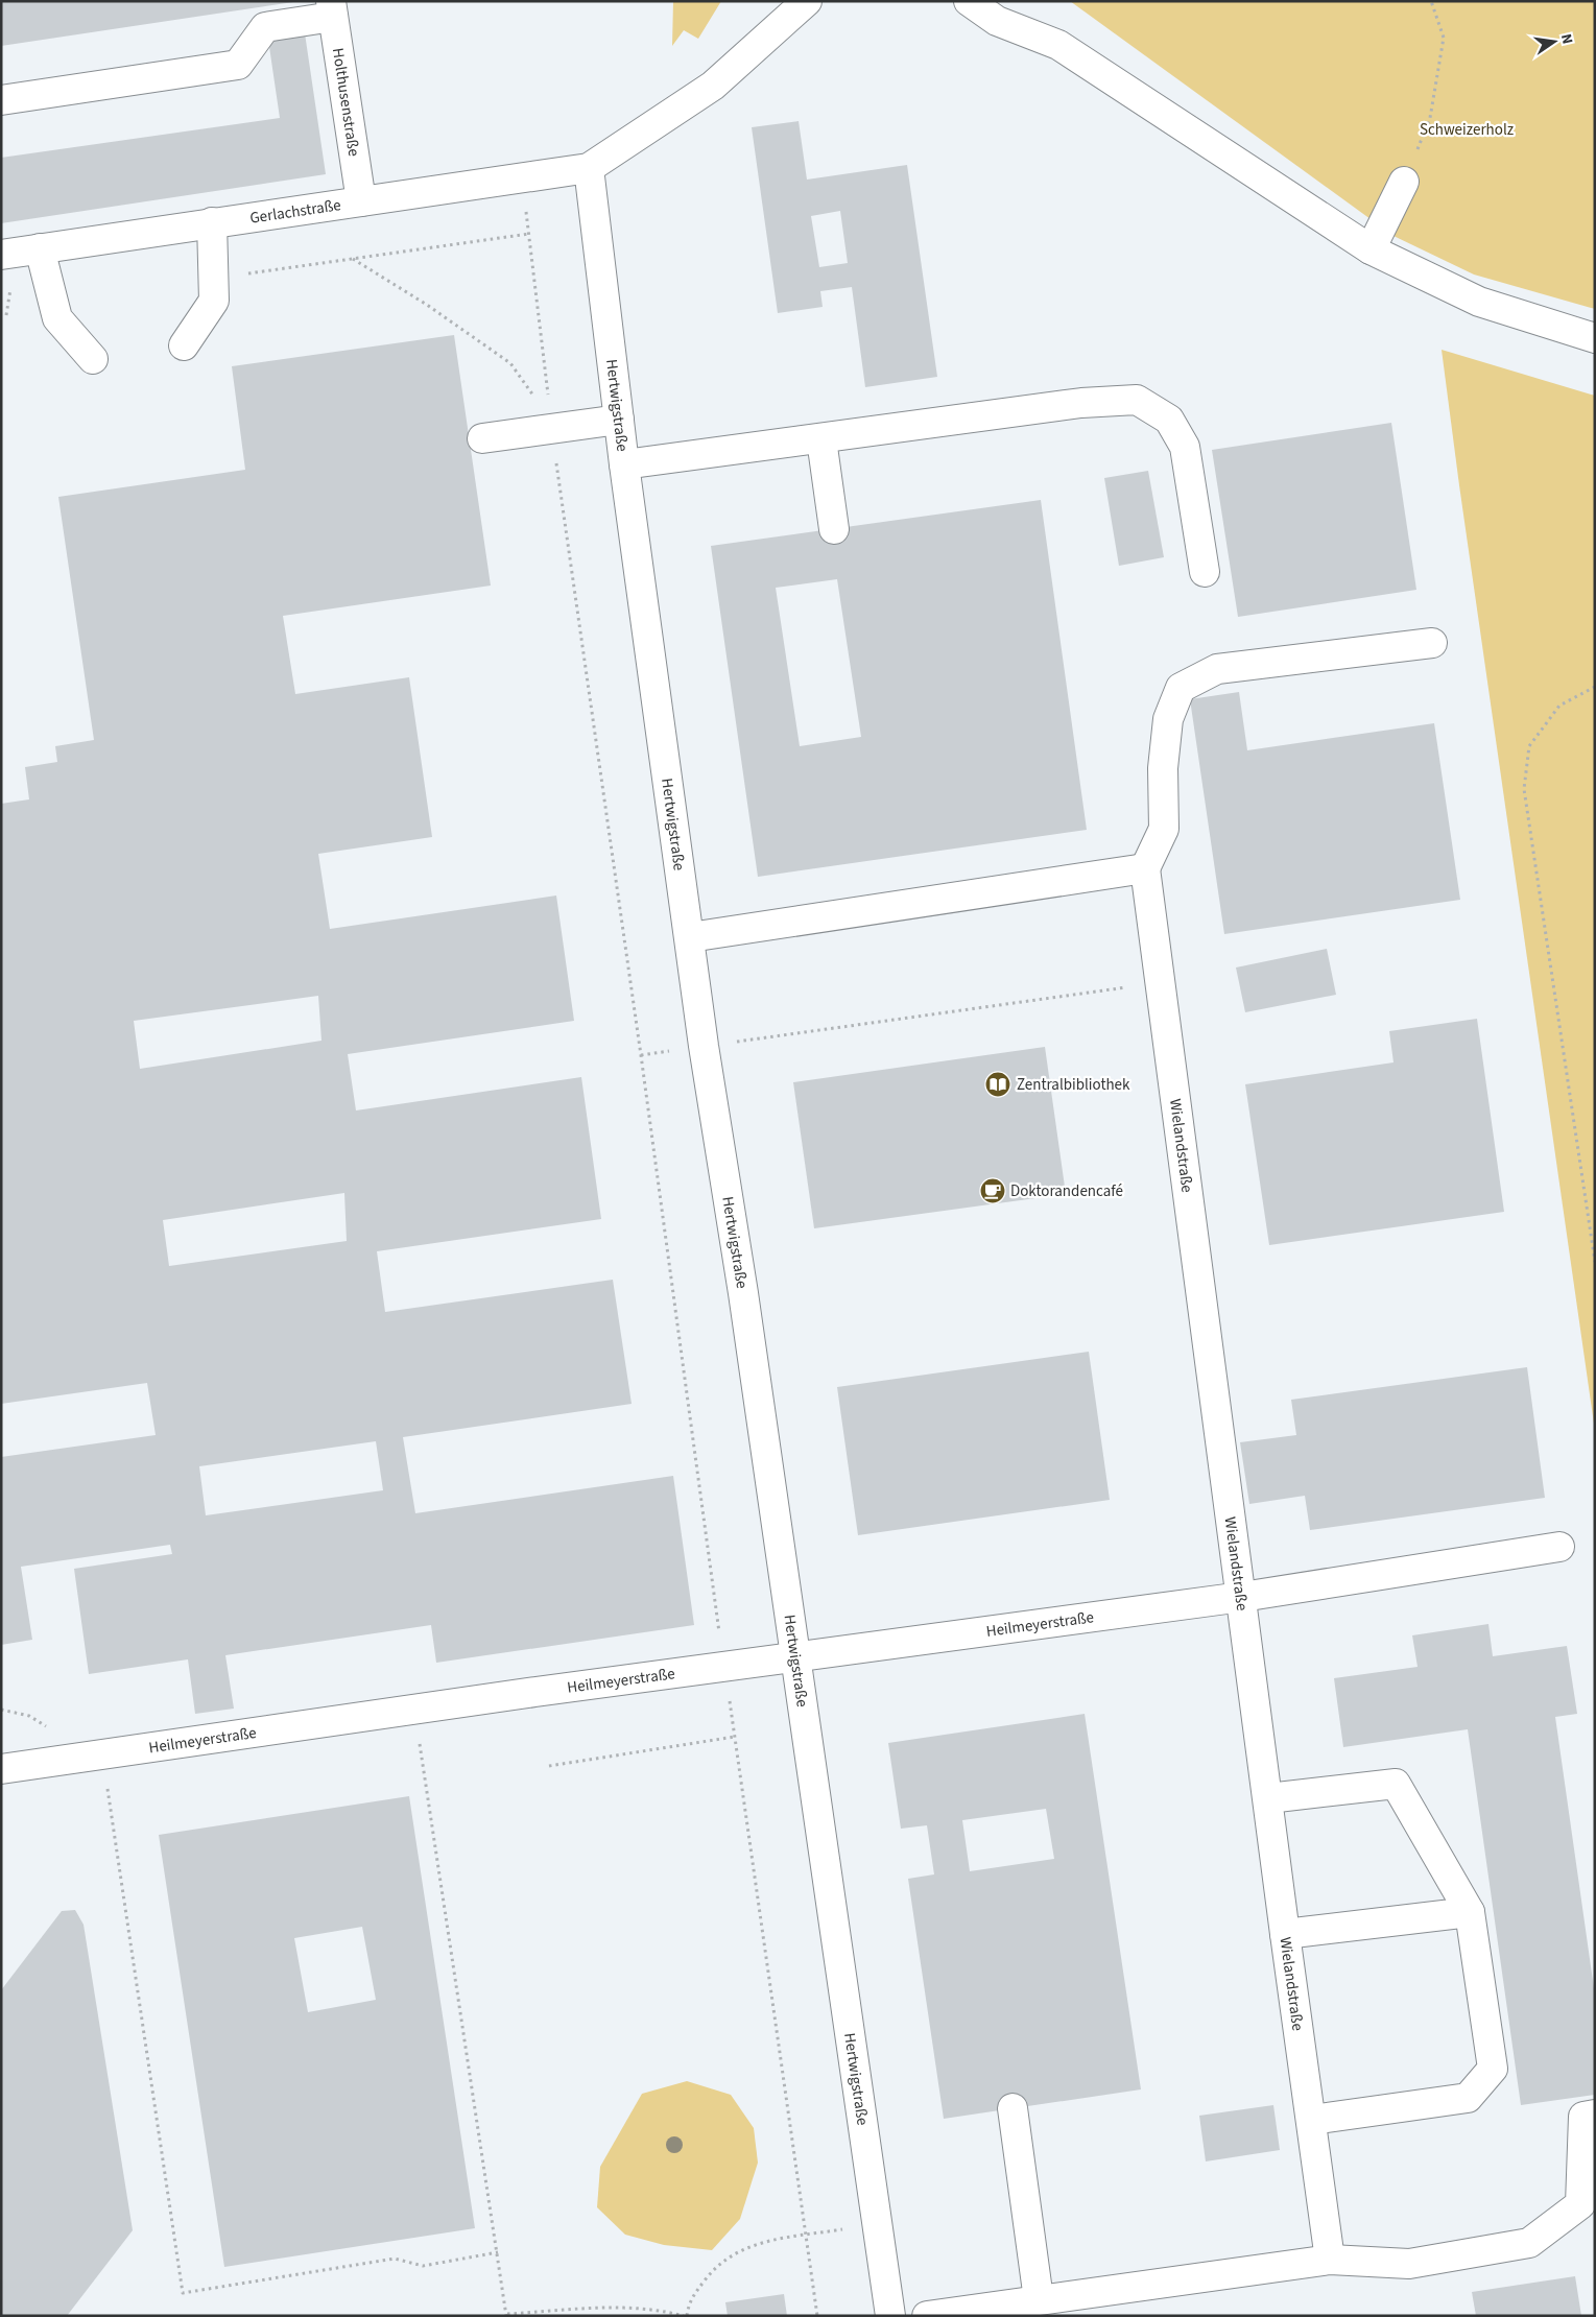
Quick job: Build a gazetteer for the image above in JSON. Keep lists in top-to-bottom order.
{
  "streets": {
    "street": [
      "Holthusenstraße",
      "Gerlachstraße",
      "Hertwigstraße",
      "Wielandstraße",
      "Heilmeyerstraße"
    ]
  },
  "crossings": [
    ["Holthusenstraße", "Gerlachstraße"],
    ["Gerlachstraße", "Hertwigstraße"],
    ["Hertwigstraße", "Heilmeyerstraße"],
    ["Wielandstraße", "Heilmeyerstraße"]
  ],
  "parks": ["Schweizerholz"],
  "places": {
    "library": ["Zentralbibliothek"],
    "cafe": ["Doktorandencafé"]
  },
  "north": "right"
}
